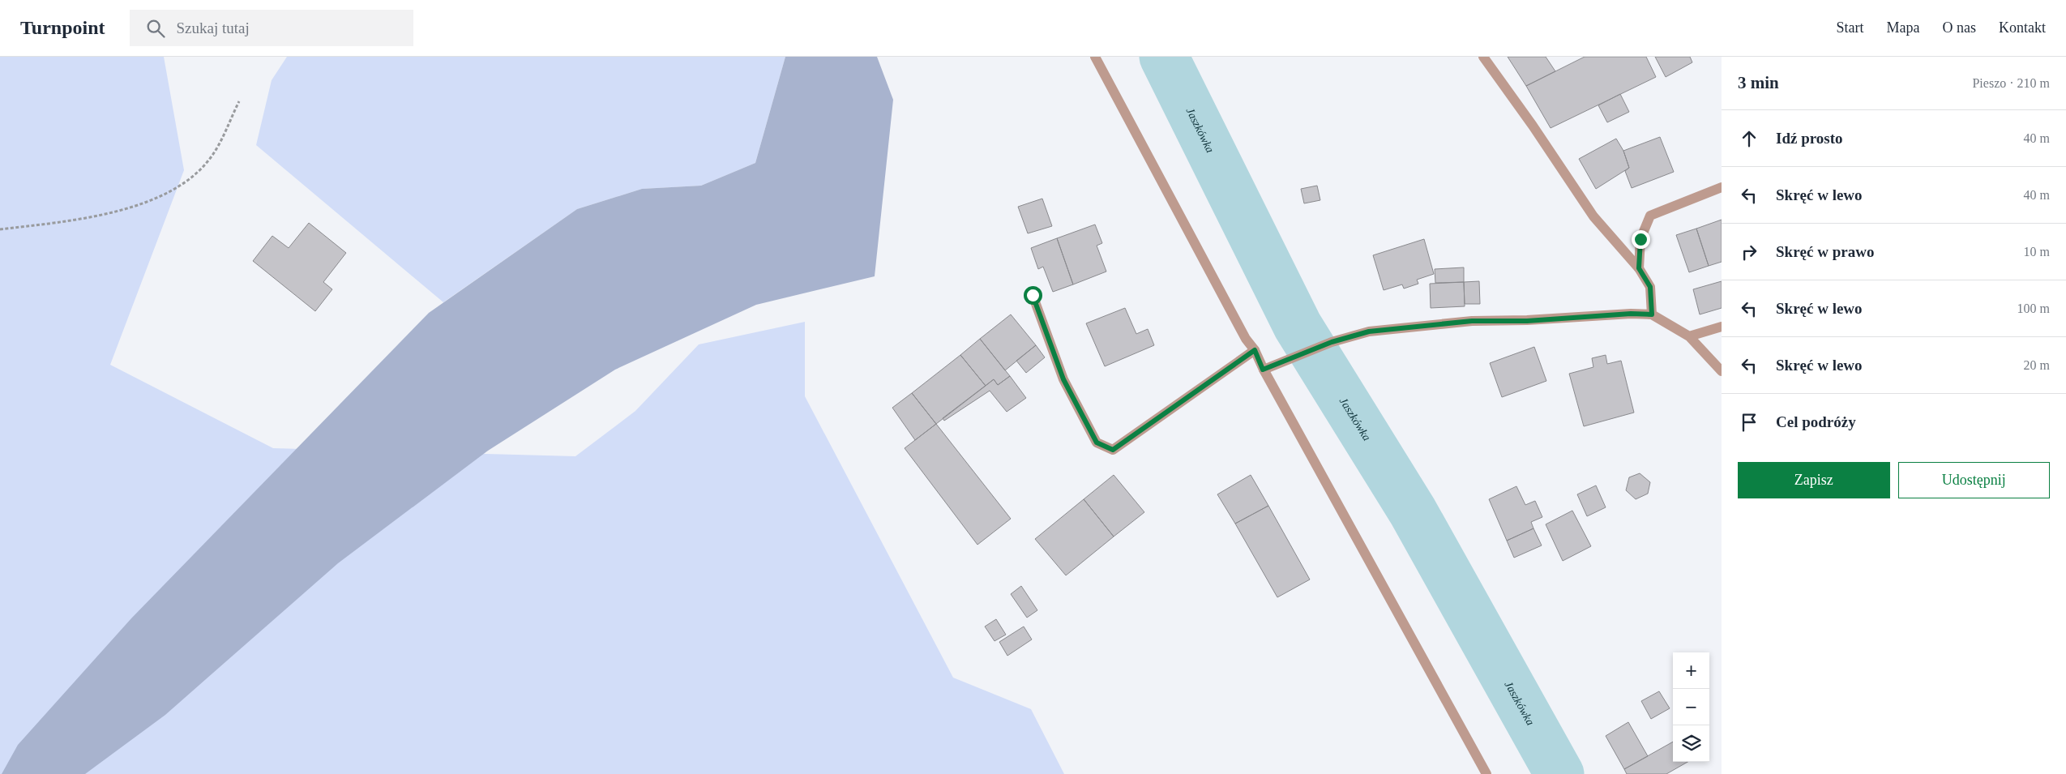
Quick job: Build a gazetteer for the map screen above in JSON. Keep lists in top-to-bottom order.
{
  "water": ["Jaszkówka"],
  "page": {
    "header": "Turnpoint",
    "search": "Szukaj tutaj",
    "nav": [
      "Start",
      "Mapa",
      "O nas",
      "Kontakt"
    ],
    "heading": ["3 min", "Pieszo · 210 m"],
    "list": [
      ["Idź prosto", "40 m"],
      ["Skręć w lewo", "40 m"],
      ["Skręć w prawo", "10 m"],
      ["Skręć w lewo", "100 m"],
      ["Skręć w lewo", "20 m"],
      "Cel podróży"
    ],
    "buttons": ["Zapisz", "Udostępnij"],
    "map_buttons": ["+", "−"]
  }
}
